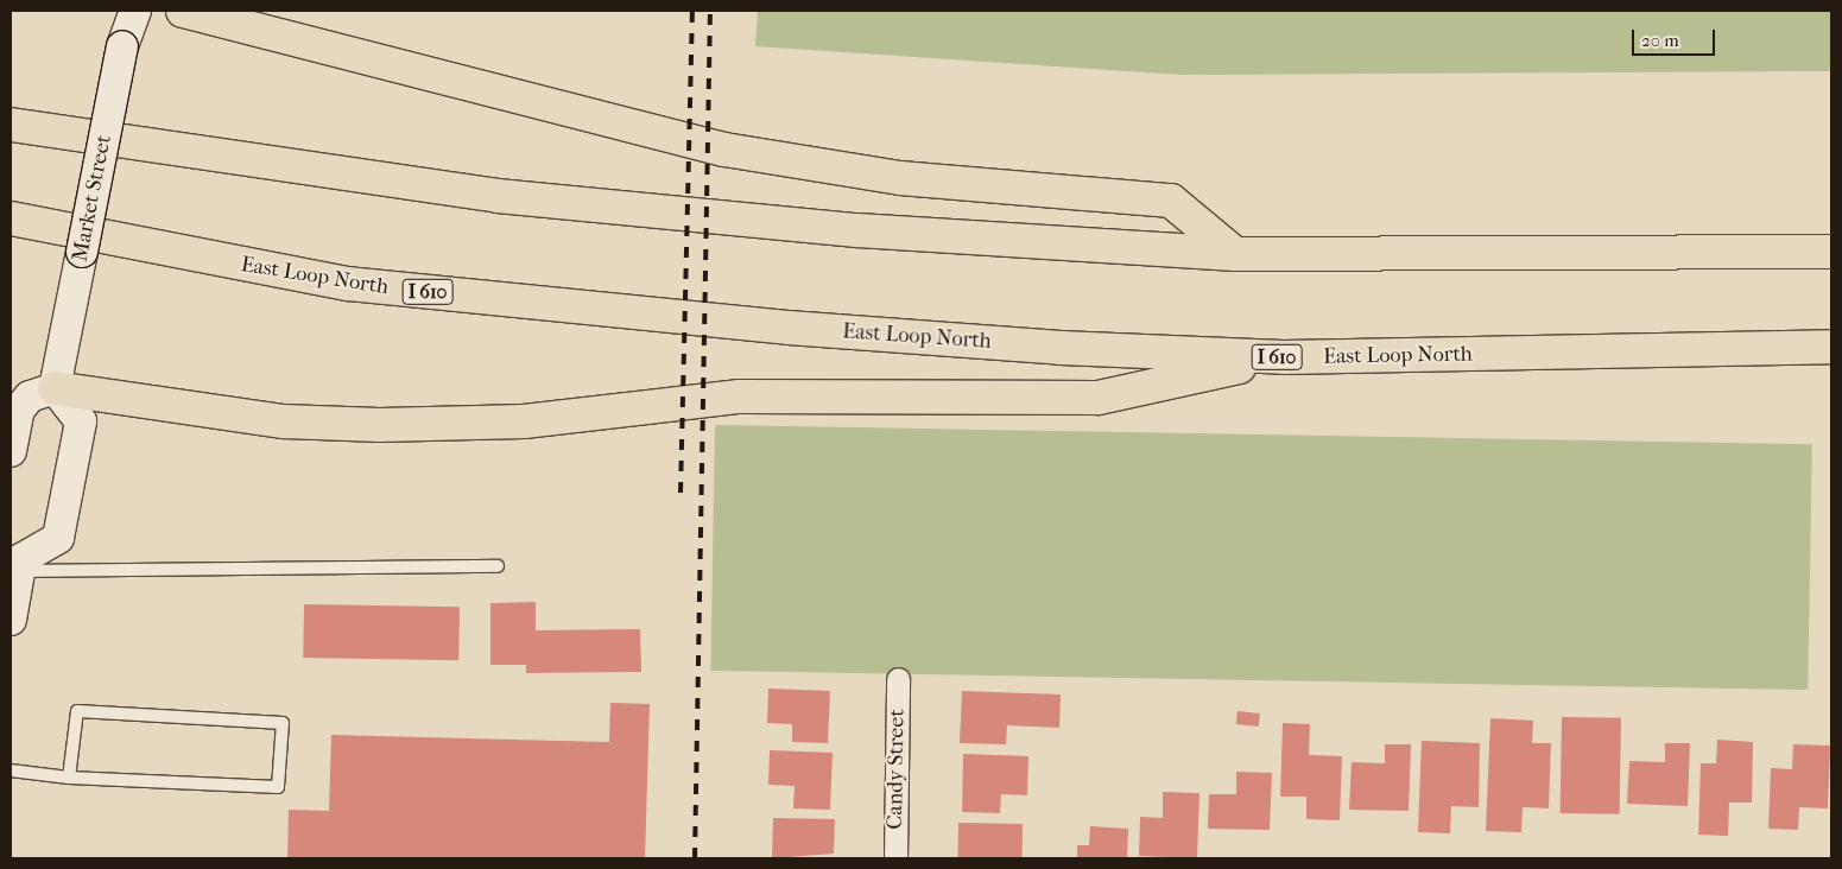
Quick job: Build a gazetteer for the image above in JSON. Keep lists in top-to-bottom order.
{
  "streets": {
    "highway": ["East Loop North", "I 610"],
    "main road": ["Market Street"],
    "street": ["Candy Street"]
  },
  "scale_bar": "20 m"
}
